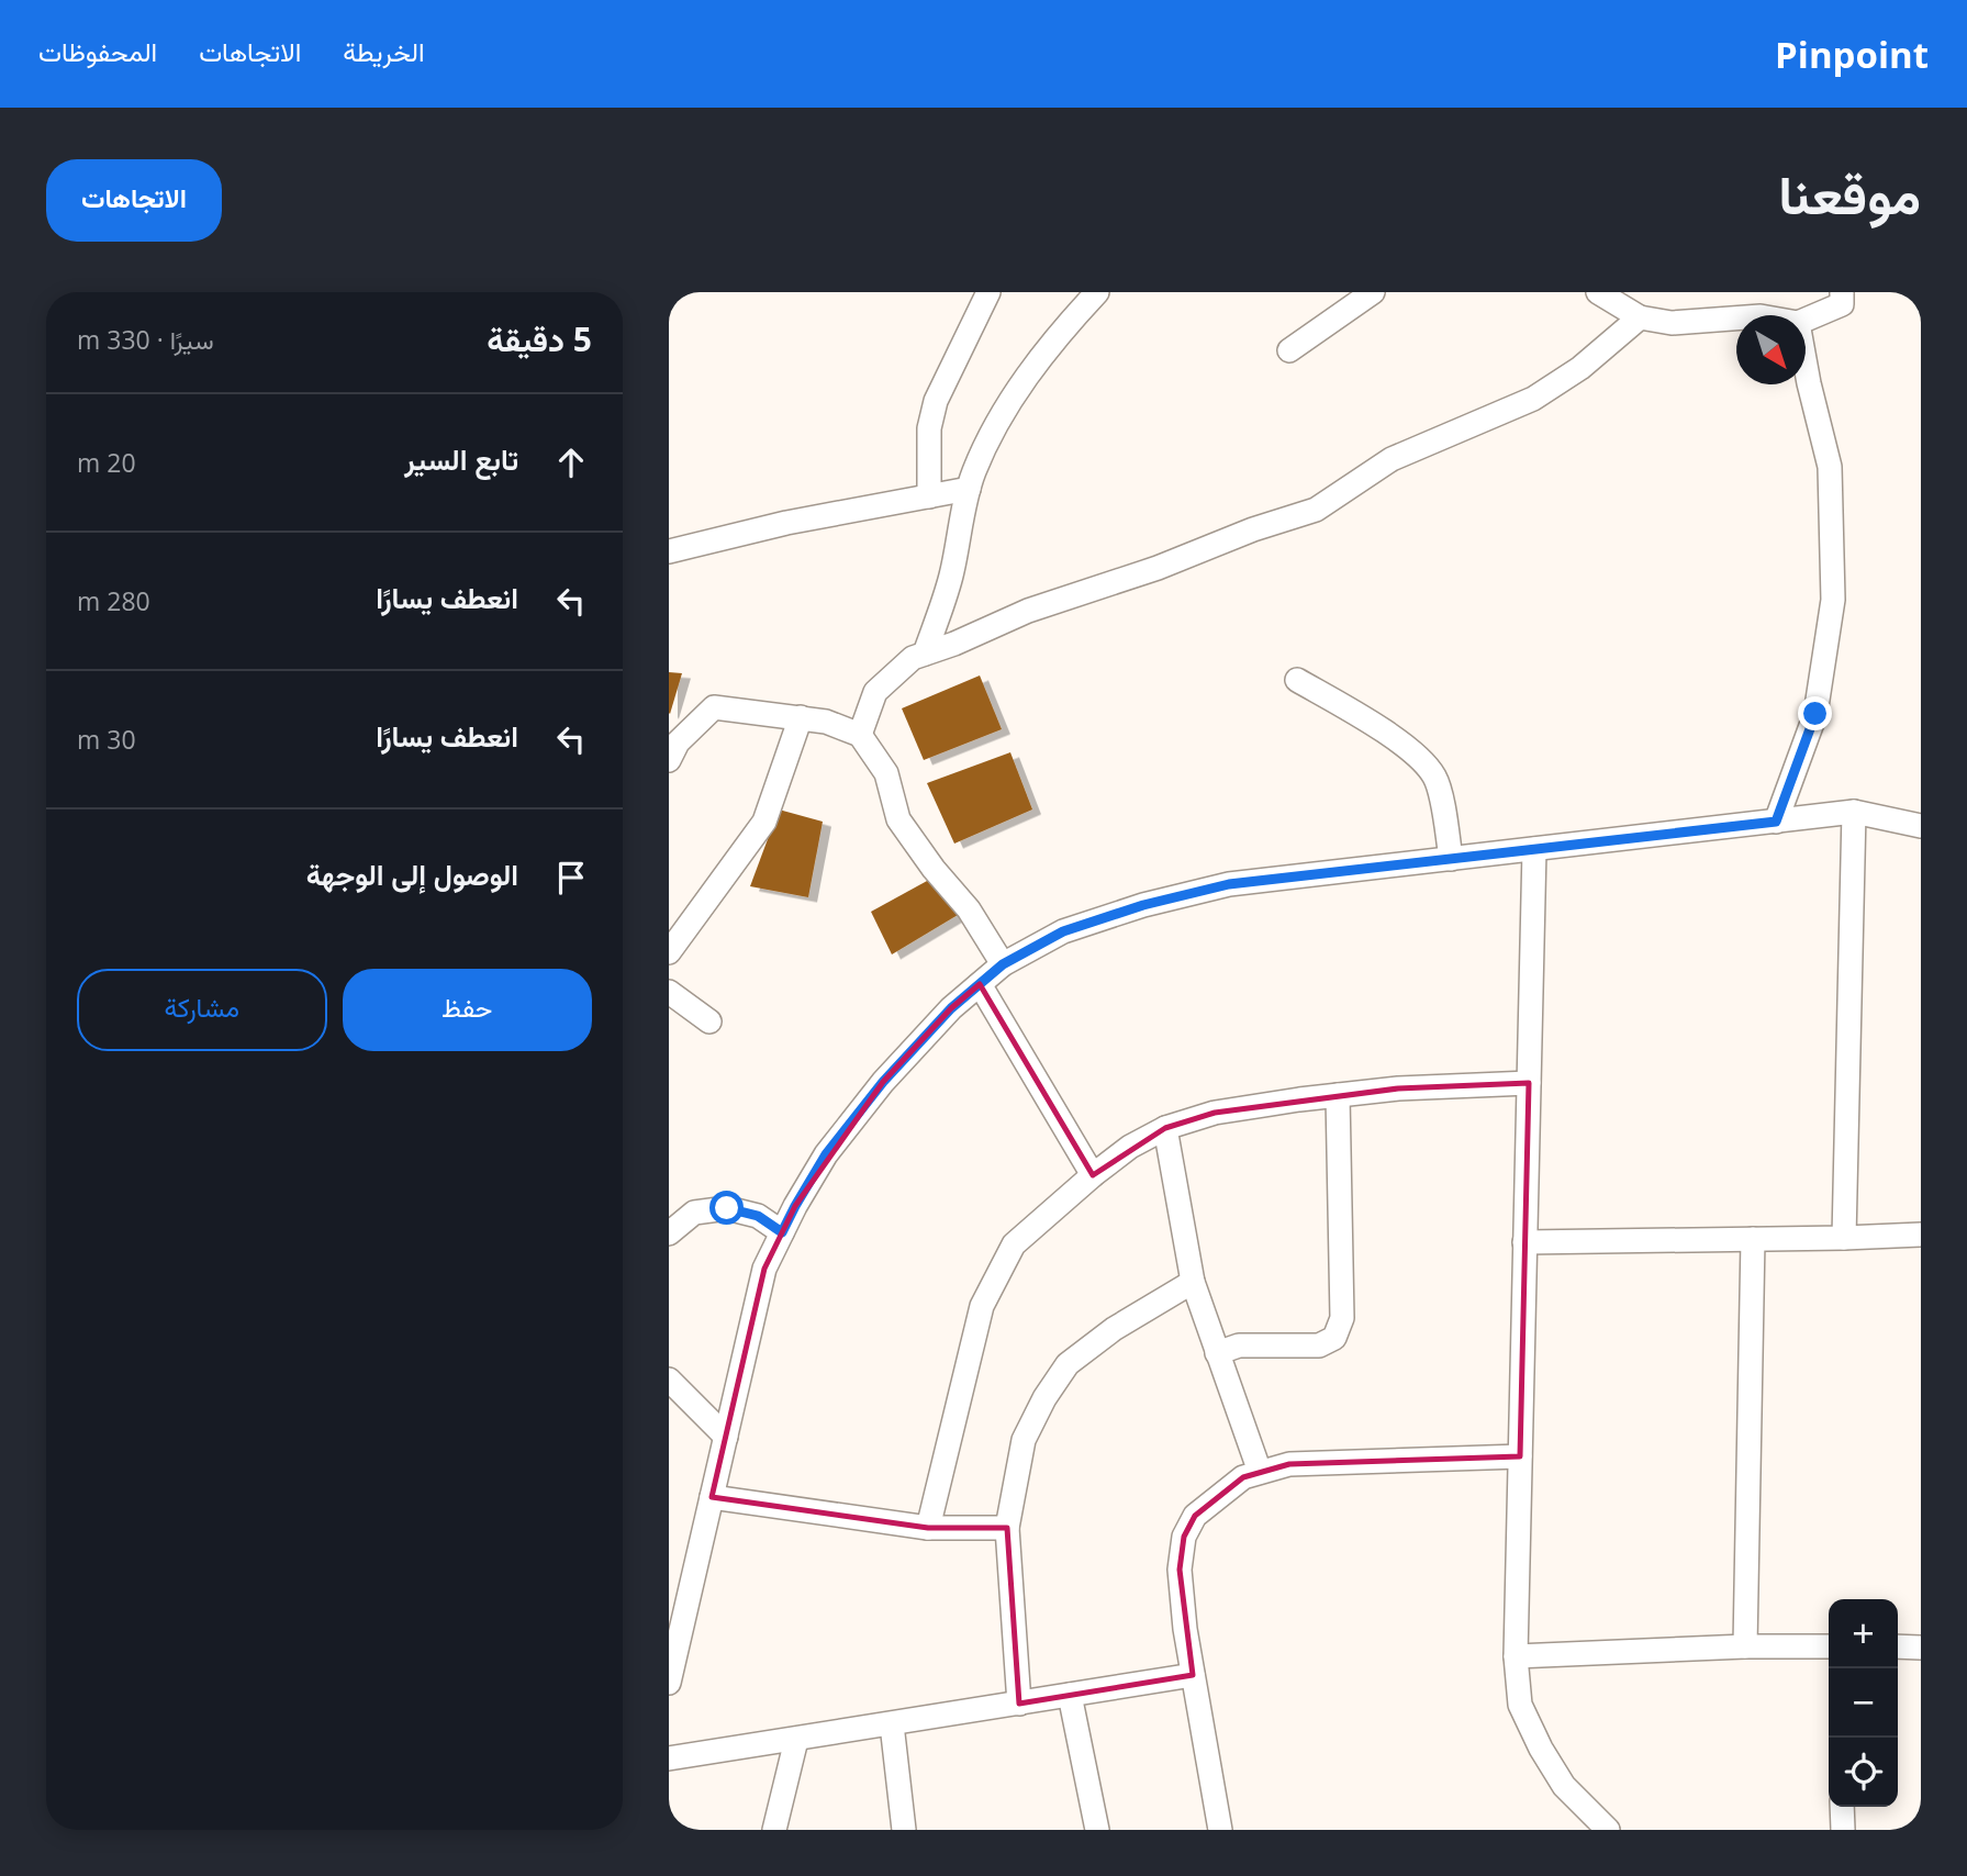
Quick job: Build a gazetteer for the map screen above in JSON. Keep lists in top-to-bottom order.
{
  "north": "bottom right",
  "page": {
    "header": "Pinpoint",
    "nav": ["الخريطة", "الاتجاهات", "المحفوظات"],
    "title": "موقعنا",
    "buttons": [
      "الاتجاهات",
      ["حفظ", "مشاركة"]
    ],
    "heading": ["5 دقيقة", "سيرًا · 330 m"],
    "list": [
      ["تابع السير", "20 m"],
      ["انعطف يسارًا", "280 m"],
      ["انعطف يسارًا", "30 m"],
      "الوصول إلى الوجهة"
    ],
    "map_buttons": ["+", "−"]
  }
}
